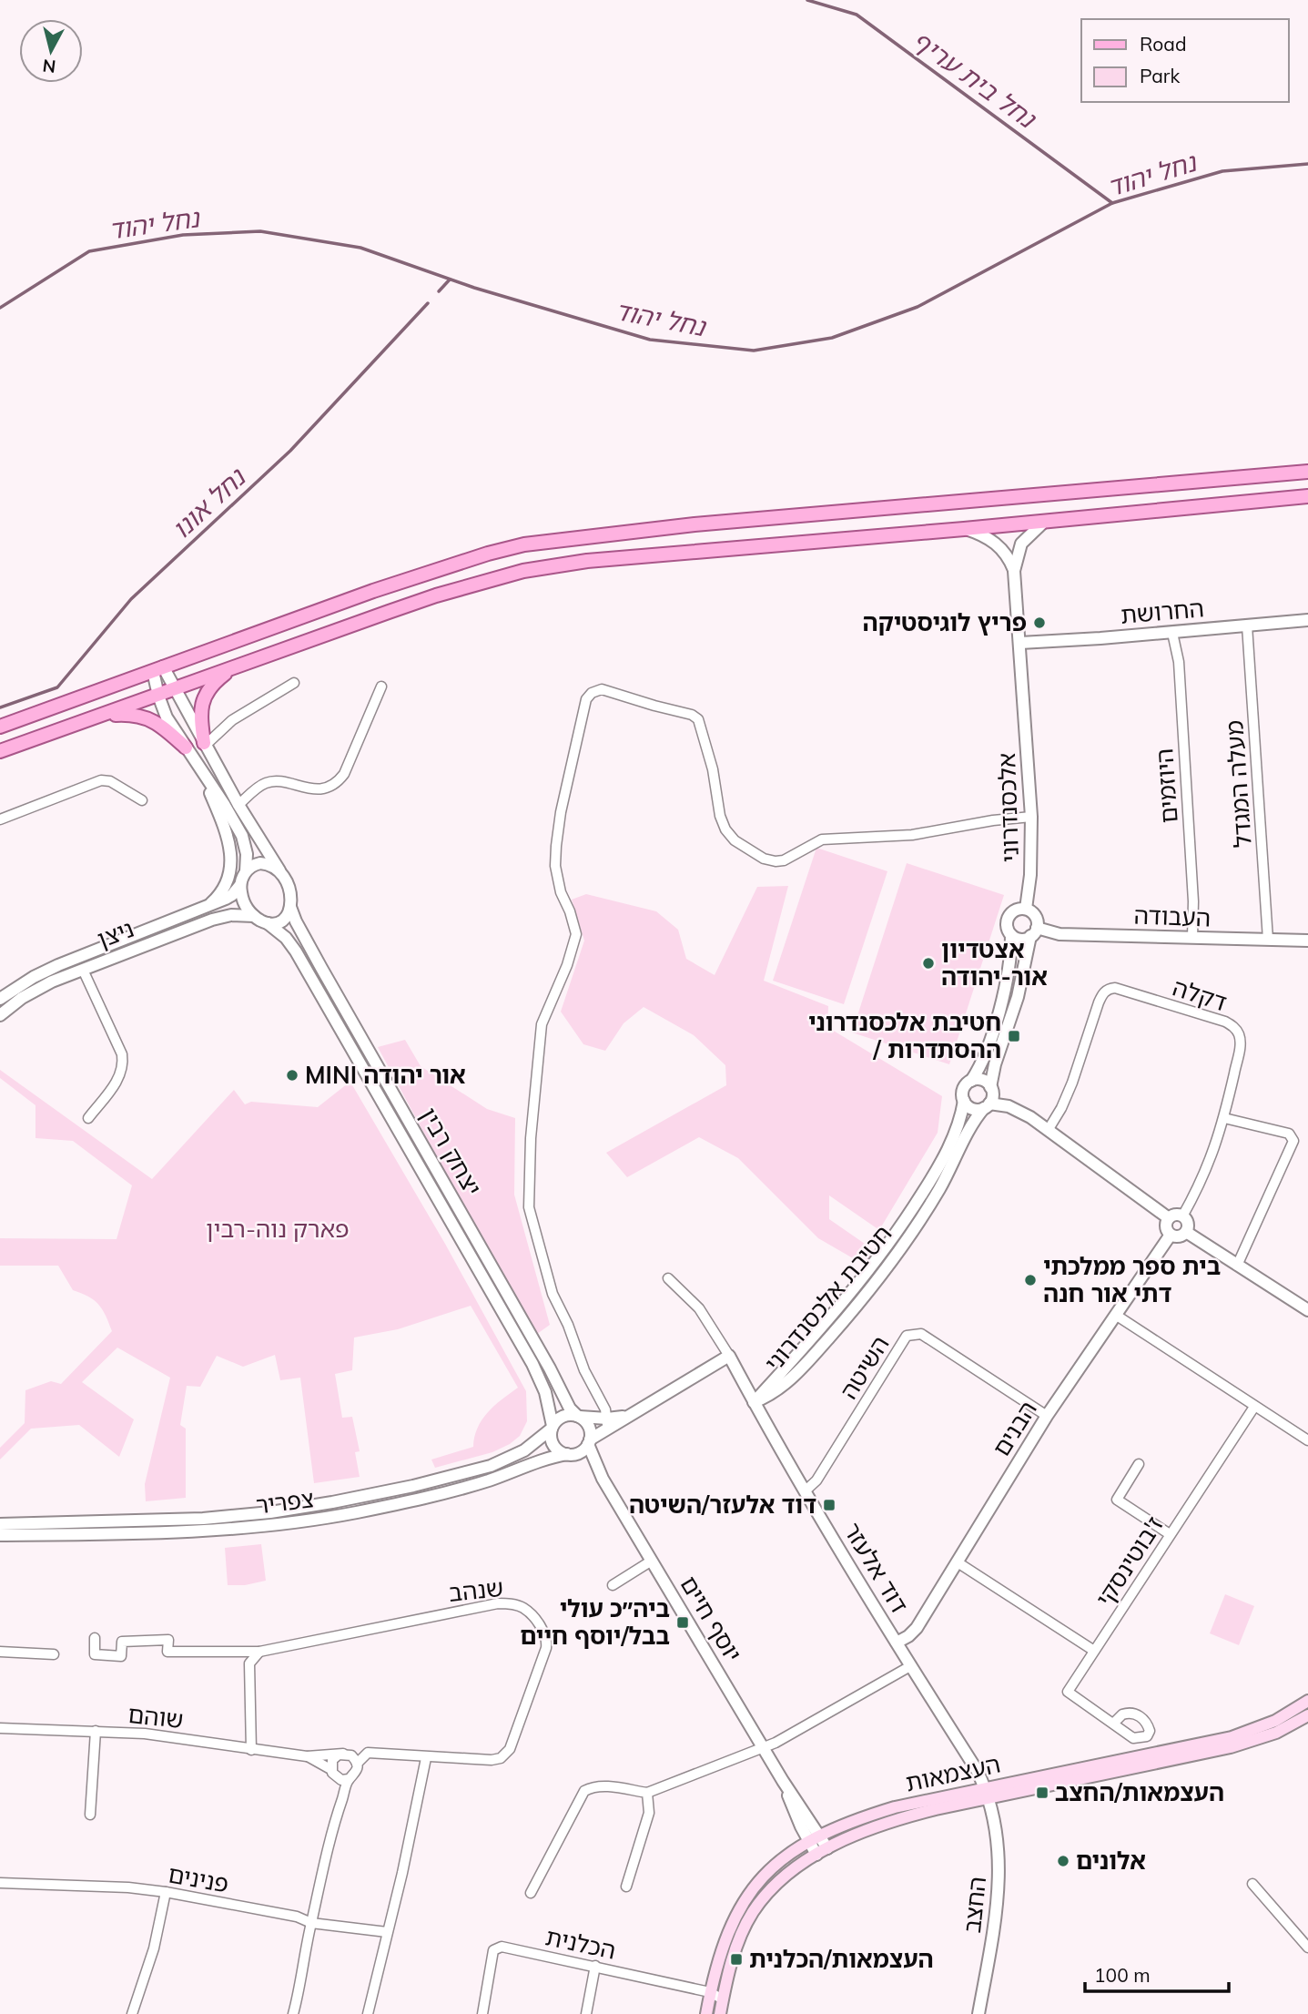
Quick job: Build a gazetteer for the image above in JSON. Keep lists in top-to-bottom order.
{
  "streets": {
    "main road": ["העצמאות"],
    "street": [
      "החרושת",
      "מעלה המגדל",
      "היוזמים",
      "אלכסנדרוני",
      "העבודה",
      "ניצן",
      "דקלה",
      "יצחק רבין",
      "חטיבת אלכסנדרוני",
      "השיטה",
      "הבנים",
      "צפריר",
      "ז'בוטינסקי",
      "דוד אלעזר",
      "שנהב",
      "יוסף חיים",
      "שוהם",
      "פנינים",
      "החצב",
      "הכלנית"
    ]
  },
  "crossings": [
    ["החרושת", "מעלה המגדל"],
    ["החרושת", "היוזמים"],
    ["החרושת", "אלכסנדרוני"],
    ["מעלה המגדל", "העבודה"],
    ["היוזמים", "העבודה"],
    ["אלכסנדרוני", "העבודה"],
    ["ניצן", "יצחק רבין"],
    ["דקלה", "הבנים"],
    ["יצחק רבין", "צפריר"],
    ["יצחק רבין", "יוסף חיים"],
    ["חטיבת אלכסנדרוני", "דוד אלעזר"],
    ["השיטה", "הבנים"],
    ["השיטה", "דוד אלעזר"],
    ["הבנים", "דוד אלעזר"],
    ["צפריר", "יוסף חיים"],
    ["דוד אלעזר", "העצמאות"],
    ["דוד אלעזר", "החצב"],
    ["שנהב", "שוהם"],
    ["יוסף חיים", "העצמאות"],
    ["העצמאות", "החצב"],
    ["העצמאות", "הכלנית"]
  ],
  "water": ["נחל בית עריף", "נחל יהוד", "נחל אונו"],
  "parks": ["פארק נוה-רבין"],
  "places": {
    "other": [
      "פריץ לוגיסטיקה",
      "אצטדיון אור-יהודה",
      "MINI אור יהודה",
      "בית ספר ממלכתי דתי אור חנה",
      "אלונים"
    ],
    "transit": [
      "חטיבת אלכסנדרוני / ההסתדרות",
      "דוד אלעזר/השיטה",
      "ביה״כ עולי בבל/יוסף חיים",
      "העצמאות/החצב",
      "העצמאות/הכלנית"
    ]
  },
  "legend": ["Road", "Park"],
  "scale_bar": "100 m",
  "north": "bottom"
}
